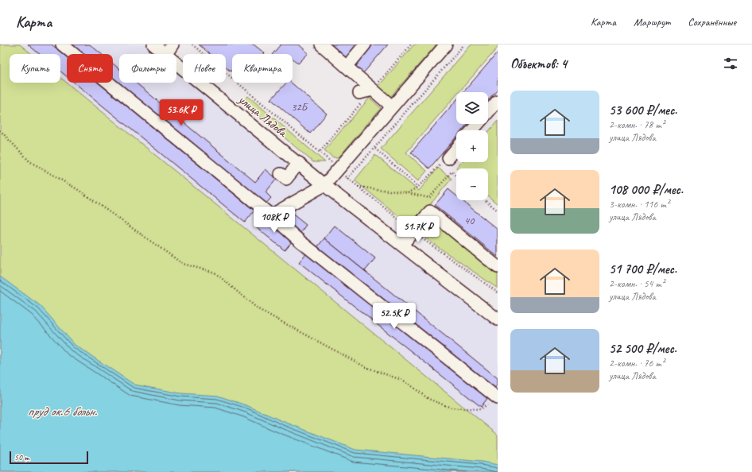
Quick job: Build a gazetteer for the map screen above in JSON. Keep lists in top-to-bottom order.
{
  "streets": {
    "street": ["улица Лядова"]
  },
  "water": ["пруд ок.6 больн."],
  "house_numbers": ["32Б", "40"],
  "scale_bar": "50 m",
  "page": {
    "header": "Карта",
    "nav": ["Карта", "Маршрут", "Сохранённые"],
    "heading": "Объектов: 4",
    "chip": [
      "Купить",
      "Снять",
      "Фильтры",
      "Новое",
      "Квартира"
    ],
    "list": [
      {
        "name": "53 600 ₽/мес.",
        "note": "2-комн. · 78 m² · улица Лядова"
      },
      {
        "name": "108 000 ₽/мес.",
        "note": "3-комн. · 116 m² · улица Лядова"
      },
      {
        "name": "51 700 ₽/мес.",
        "note": "2-комн. · 54 m² · улица Лядова"
      },
      {
        "name": "52 500 ₽/мес.",
        "note": "2-комн. · 76 m² · улица Лядова"
      }
    ],
    "map_buttons": ["+", "−"],
    "price": [
      "53.6K ₽",
      "108K ₽",
      "51.7K ₽",
      "52.5K ₽"
    ],
    "scale": "50 m"
  }
}
